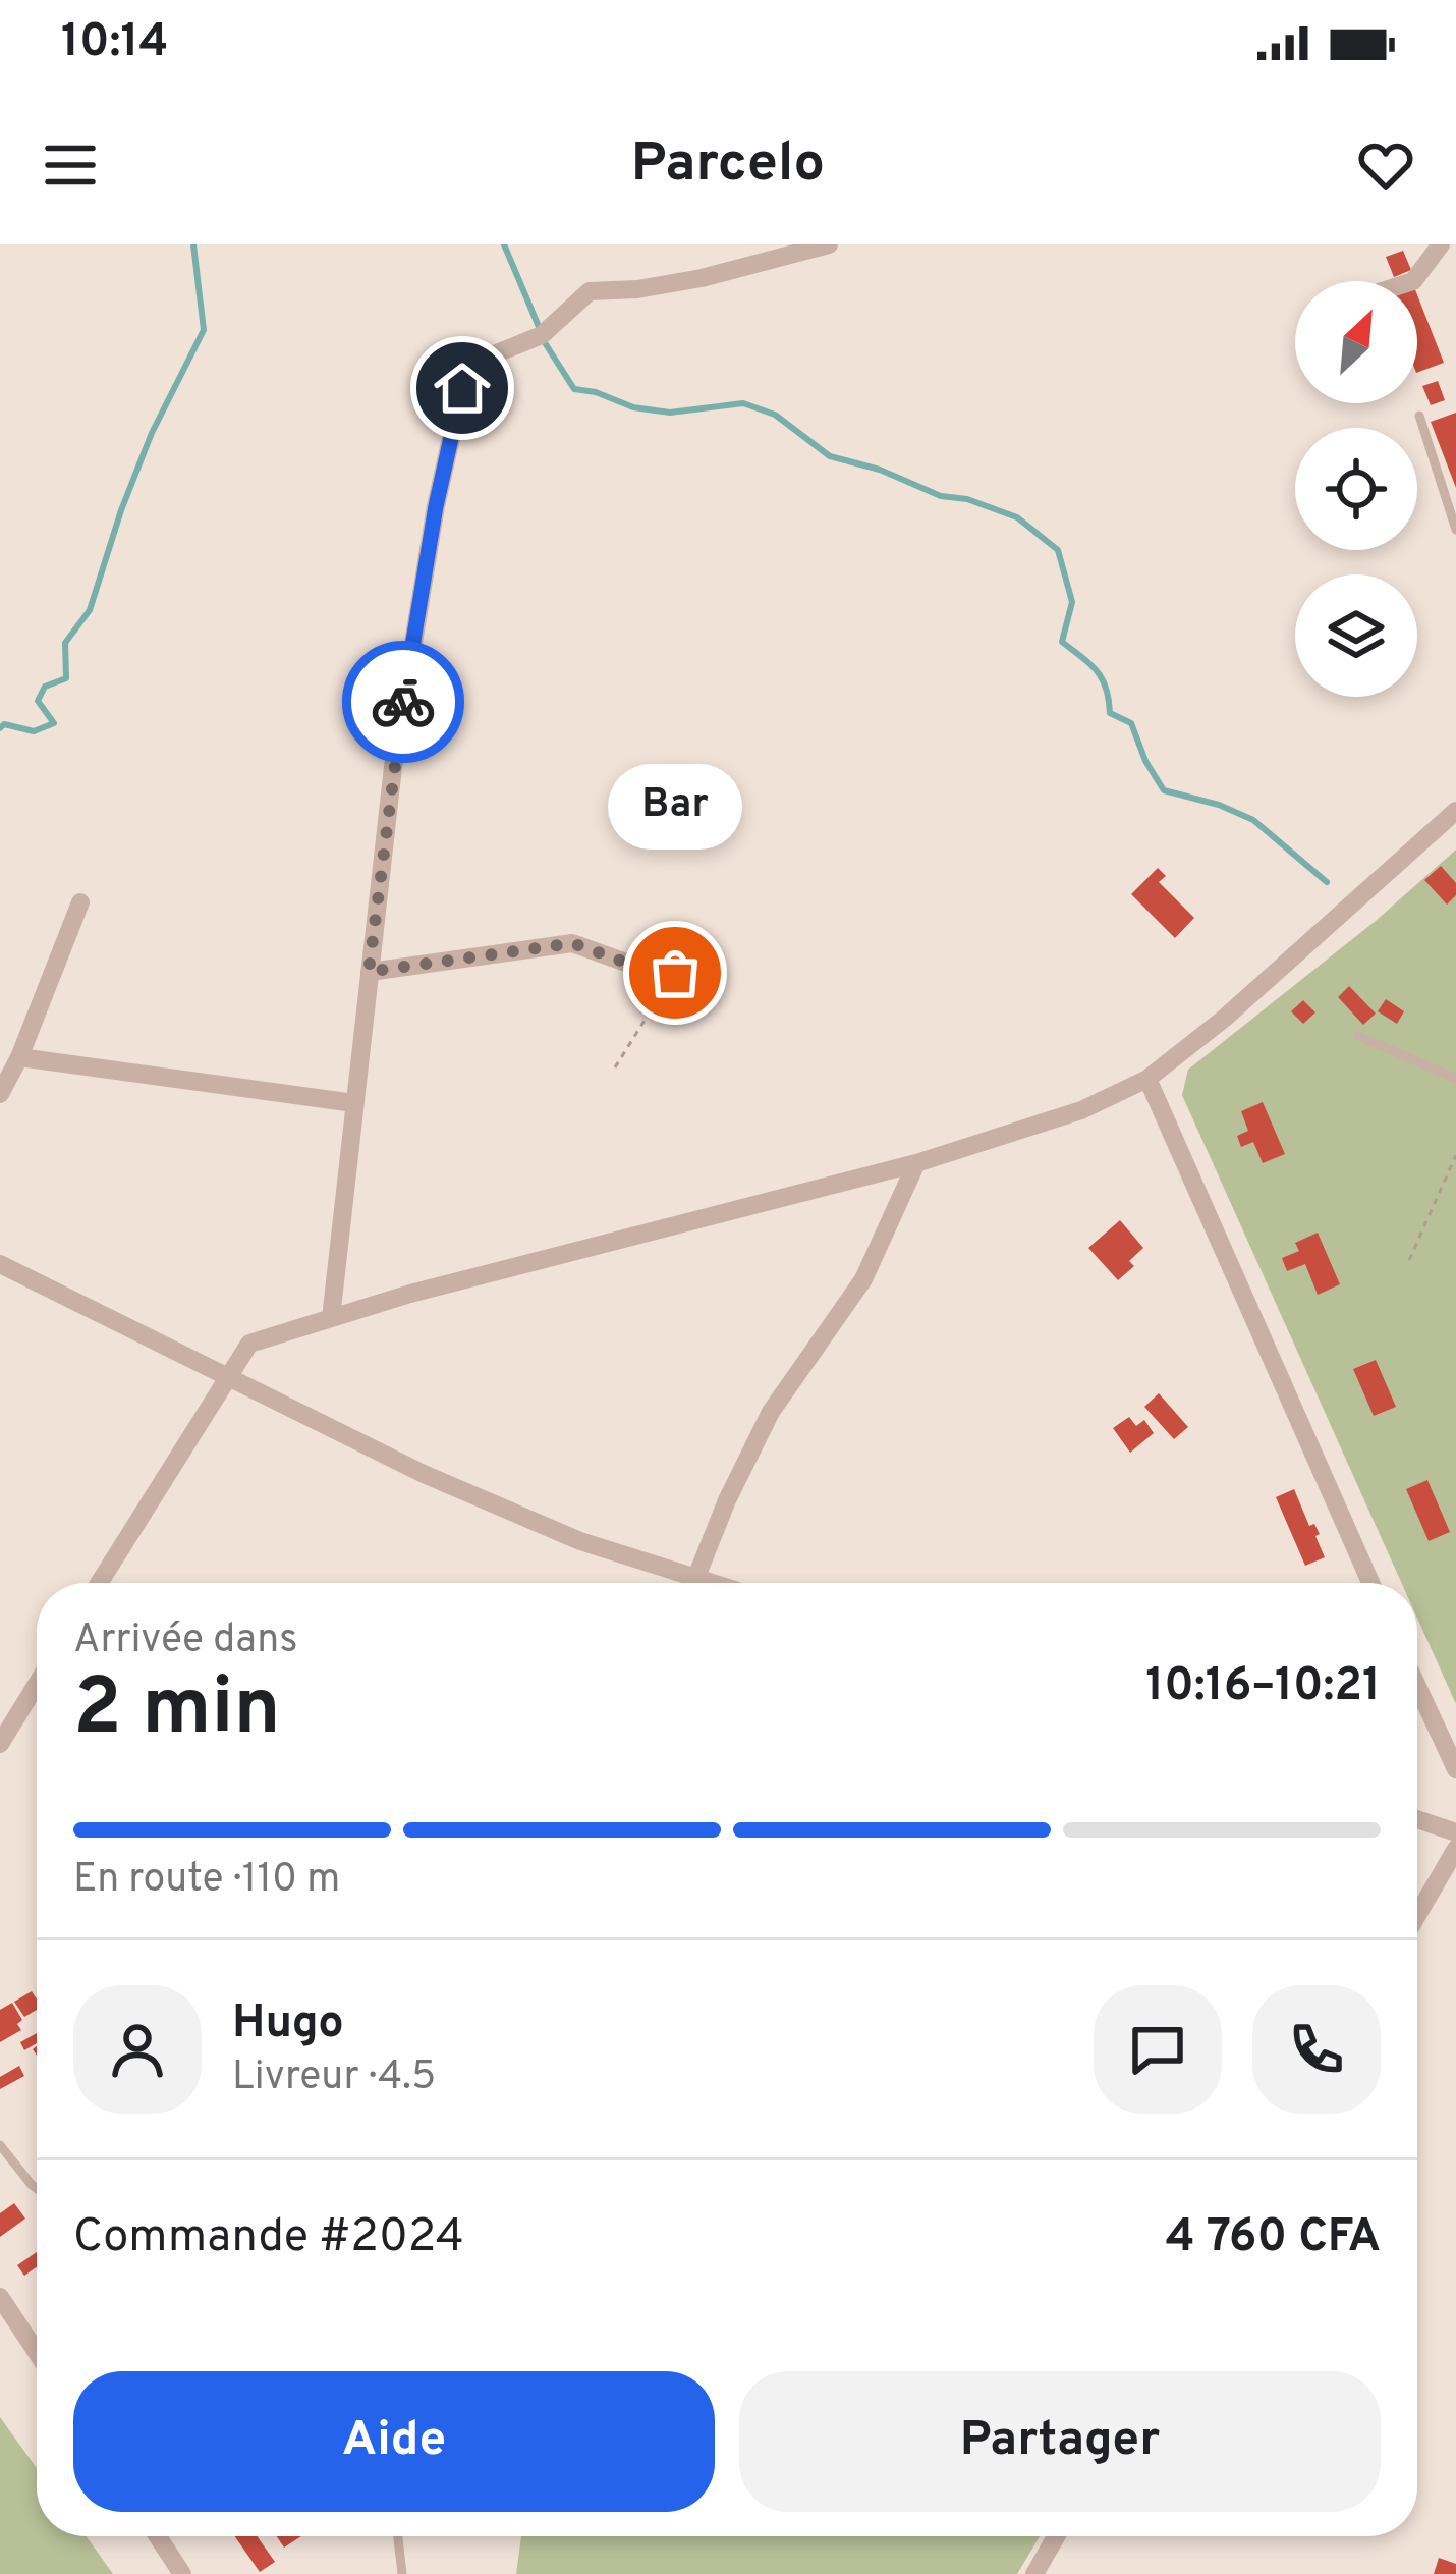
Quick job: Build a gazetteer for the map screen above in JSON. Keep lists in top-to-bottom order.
{
  "places": ["Bar"],
  "north": "top right",
  "page": {
    "status": "10:14",
    "header": "Parcelo",
    "bubble": "Bar",
    "heading": ["2 min", "Arrivée dans", "10:16–10:21"],
    "panel": [
      "Hugo",
      "Livreur · 4.5",
      "Commande #2024",
      "4 760 CFA"
    ],
    "bar": "En route · 110 m",
    "buttons": ["Aide", "Partager"]
  }
}
